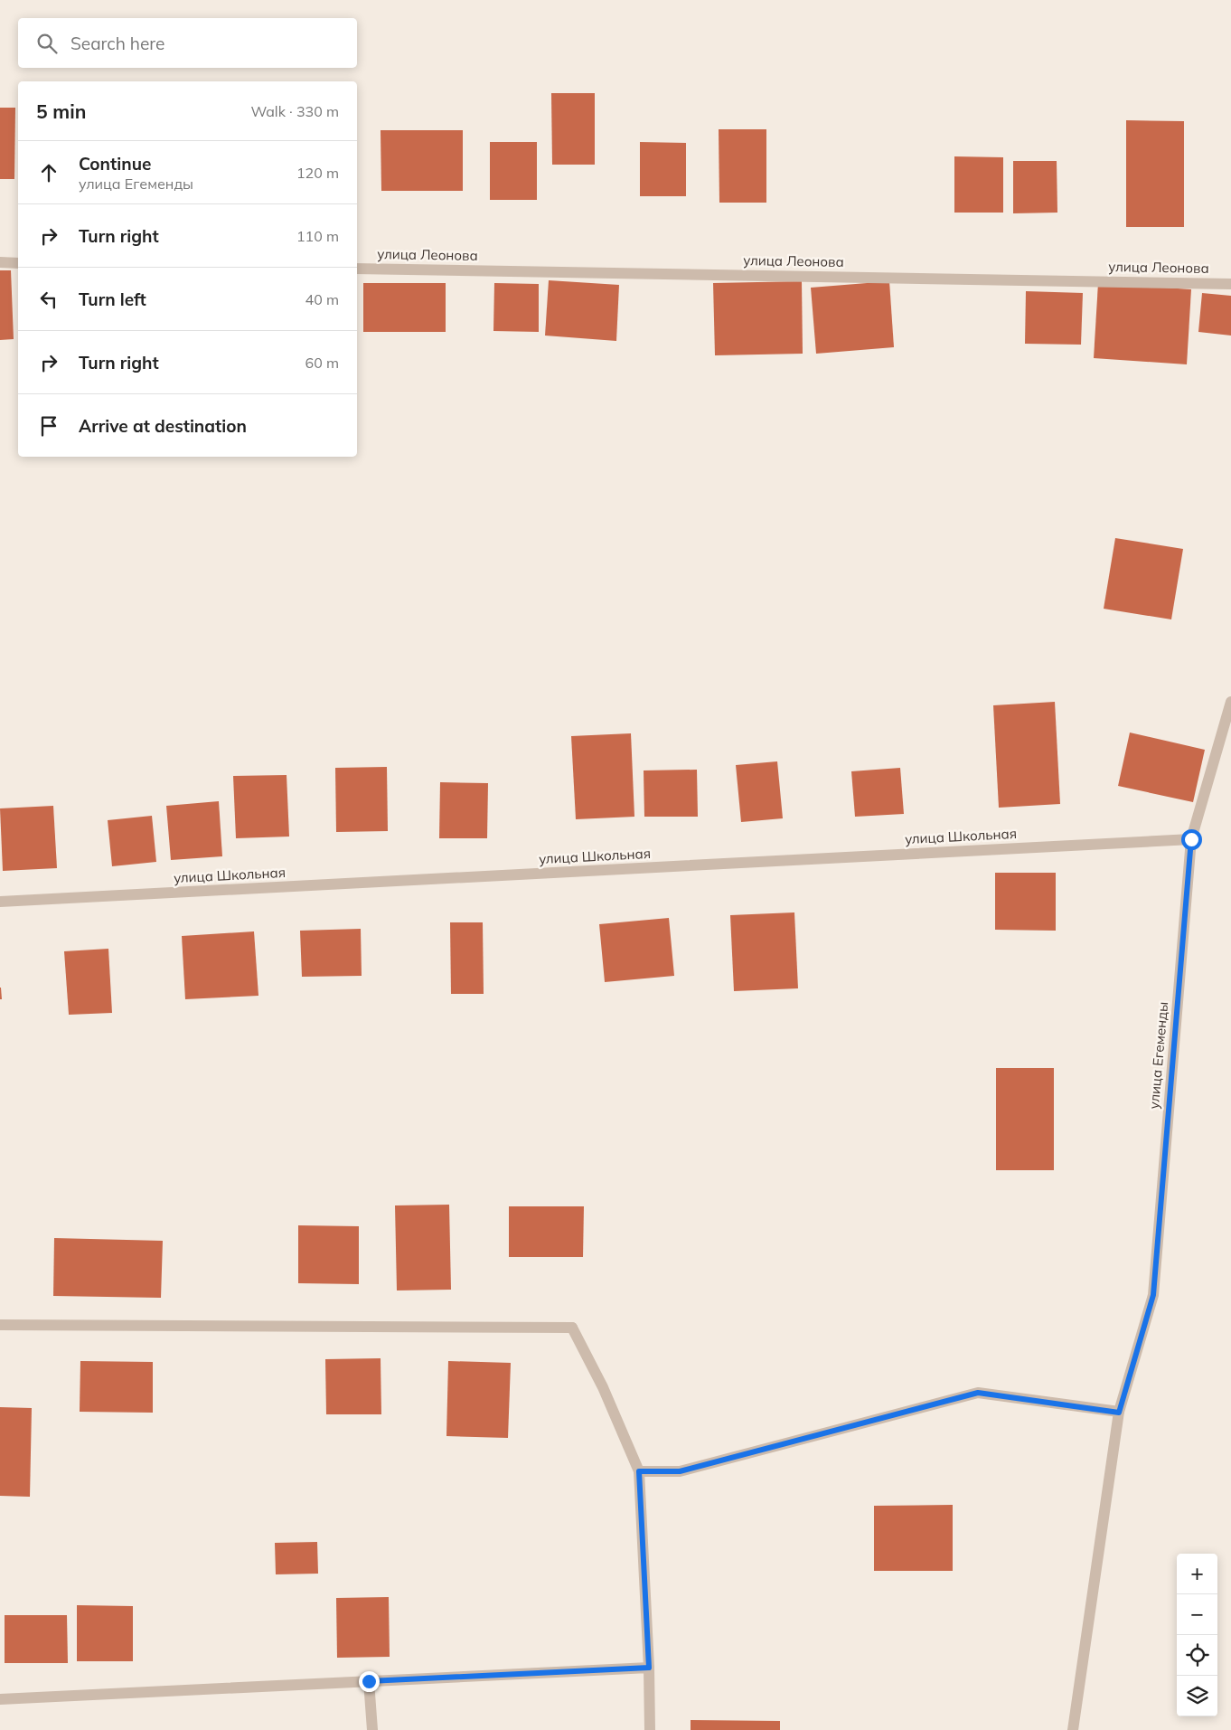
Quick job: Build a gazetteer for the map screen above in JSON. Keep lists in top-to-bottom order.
{
  "streets": {
    "street": ["улица Леонова", "улица Школьная", "улица Егеменды"]
  },
  "crossings": [
    ["улица Школьная", "улица Егеменды"]
  ],
  "page": {
    "search": "Search here",
    "heading": ["5 min", "Walk · 330 m"],
    "list": [
      ["Continue", "улица Егеменды", "120 m"],
      ["Turn right", "110 m"],
      ["Turn left", "40 m"],
      ["Turn right", "60 m"],
      "Arrive at destination"
    ],
    "map_buttons": ["+", "−"]
  }
}
